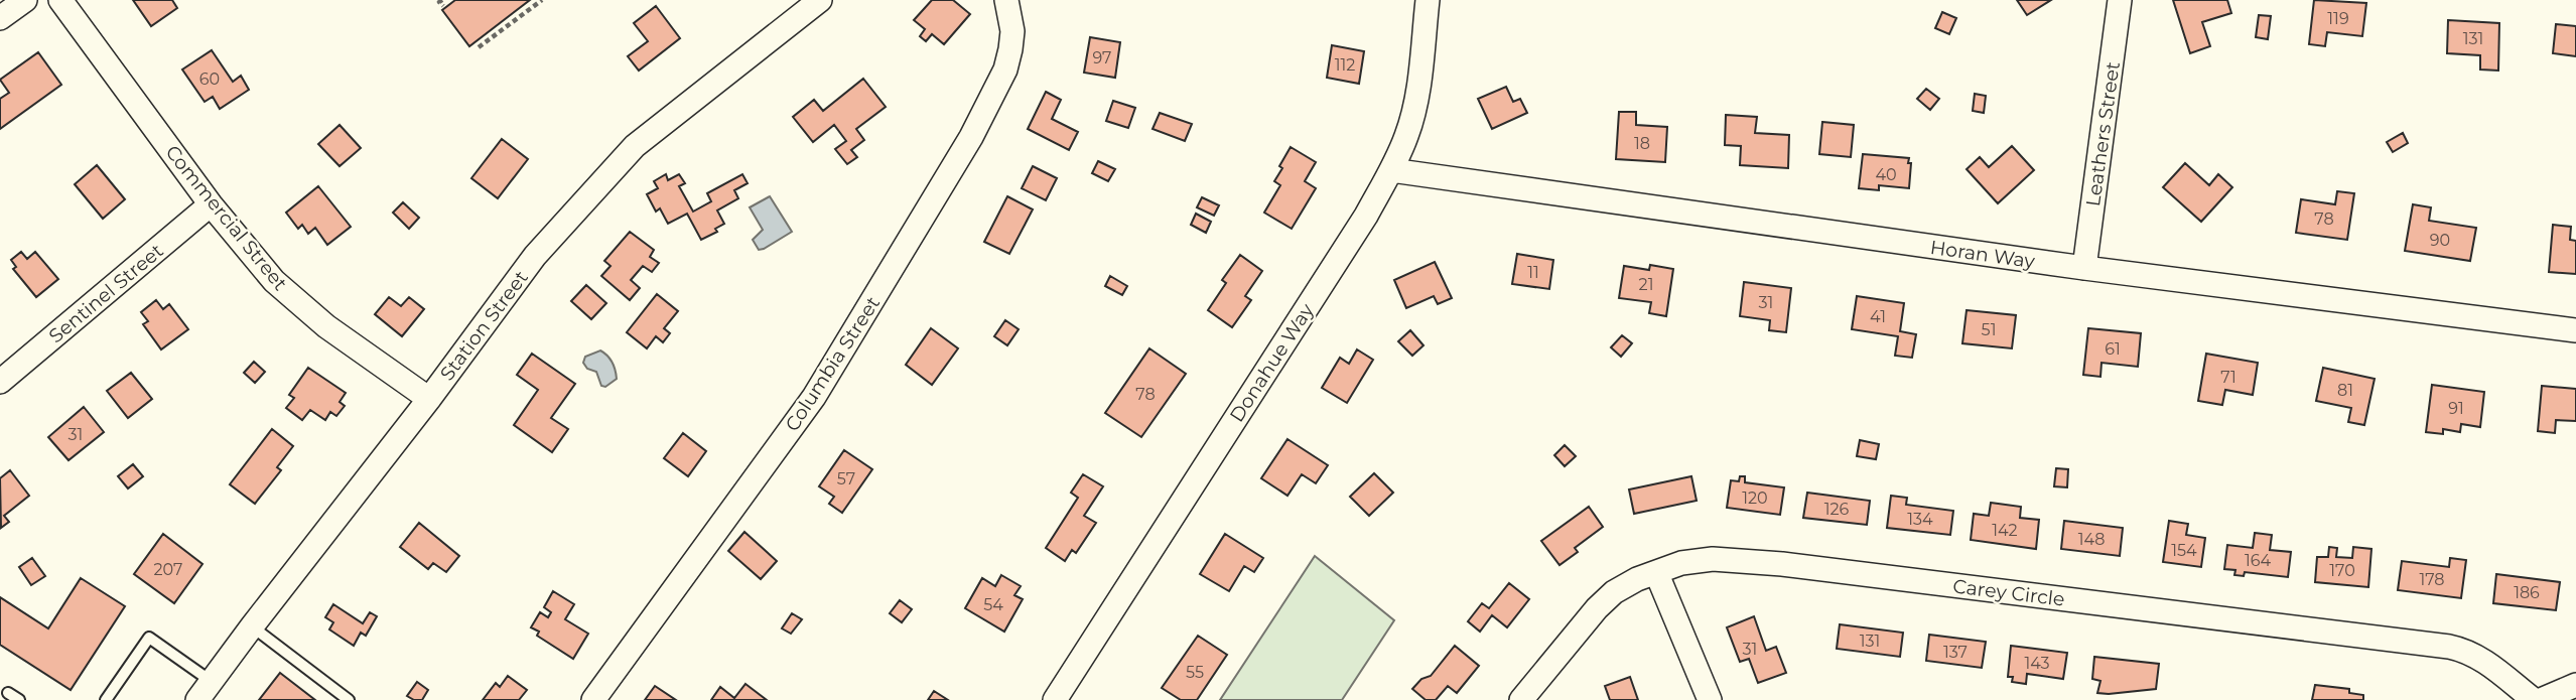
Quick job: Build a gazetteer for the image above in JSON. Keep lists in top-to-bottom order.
{
  "streets": {
    "street": [
      "Leathers Street",
      "Commercial Street",
      "Horan Way",
      "Sentinel Street",
      "Station Street",
      "Donahue Way",
      "Columbia Street",
      "Carey Circle"
    ]
  },
  "crossings": [
    ["Leathers Street", "Horan Way"],
    ["Commercial Street", "Sentinel Street"],
    ["Commercial Street", "Station Street"],
    ["Horan Way", "Donahue Way"]
  ],
  "house_numbers": [
    "119",
    "131",
    "97",
    "112",
    "60",
    "18",
    "40",
    "78",
    "90",
    "11",
    "21",
    "31",
    "41",
    "51",
    "61",
    "71",
    "81",
    "78",
    "91",
    "31",
    "57",
    "120",
    "126",
    "134",
    "142",
    "148",
    "154",
    "164",
    "207",
    "170",
    "178",
    "186",
    "54",
    "131",
    "31",
    "137",
    "143",
    "55"
  ]
}
